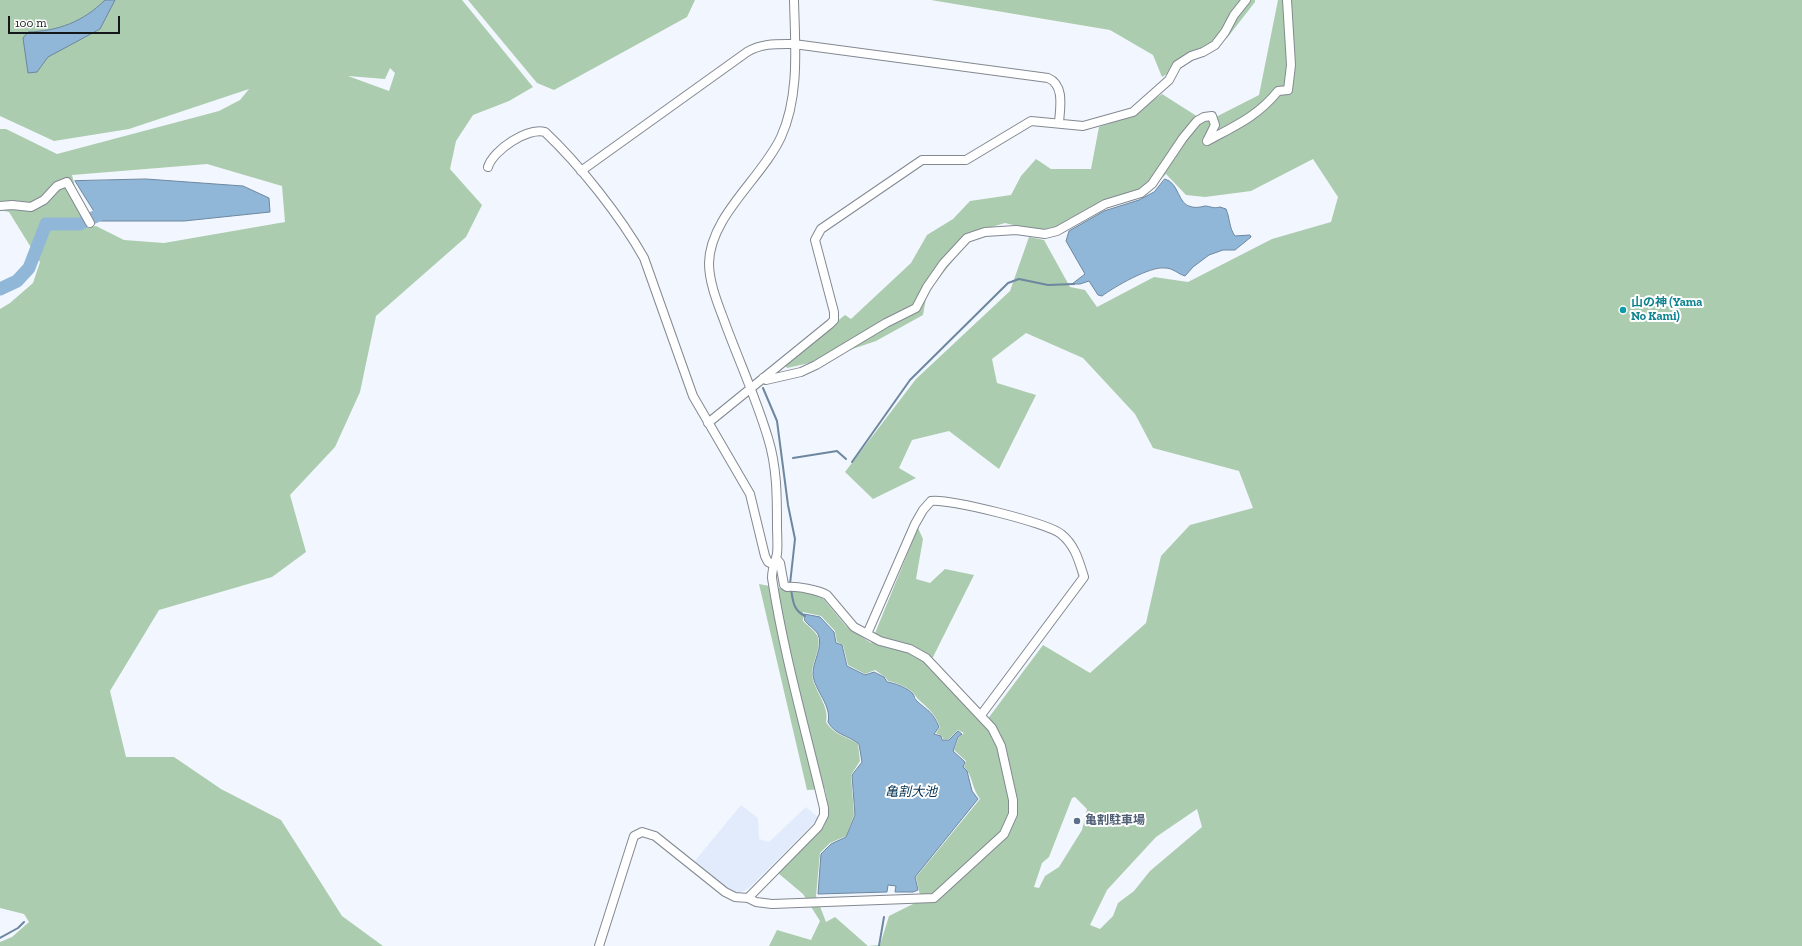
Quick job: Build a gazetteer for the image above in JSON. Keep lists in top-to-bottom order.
{
  "water": ["亀割大池"],
  "places": ["山の神 (Yama No Kami)", "亀割駐車場"],
  "scale_bar": "100 m"
}
